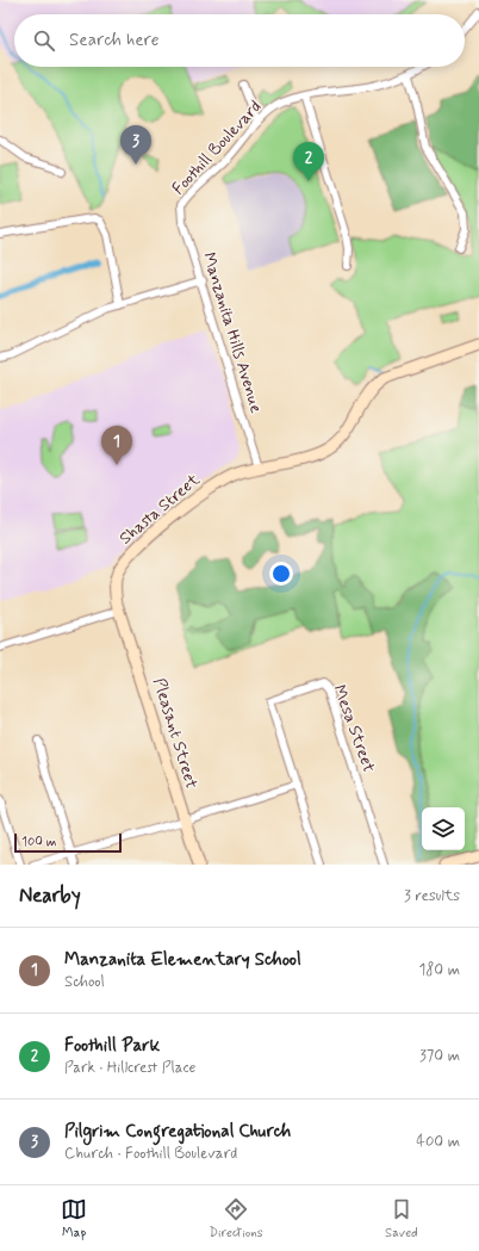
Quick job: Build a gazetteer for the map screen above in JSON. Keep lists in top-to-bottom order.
{
  "streets": {
    "street": [
      "Foothill Boulevard",
      "Manzanita Hills Avenue",
      "Shasta Street",
      "Mesa Street",
      "Pleasant Street"
    ]
  },
  "crossings": [
    ["Foothill Boulevard", "Manzanita Hills Avenue"],
    ["Manzanita Hills Avenue", "Shasta Street"],
    ["Shasta Street", "Pleasant Street"]
  ],
  "scale_bar": "100 m",
  "page": {
    "search": "Search here",
    "pins": ["3", "2", "1"],
    "scale": "100 m",
    "heading": ["Nearby", "3 results"],
    "list": [
      {
        "mark": "1",
        "name": "Manzanita Elementary School",
        "note": "School",
        "value": "180 m"
      },
      {
        "mark": "2",
        "name": "Foothill Park",
        "note": "Park · Hillcrest Place",
        "value": "370 m"
      },
      {
        "mark": "3",
        "name": "Pilgrim Congregational Church",
        "note": "Church · Foothill Boulevard",
        "value": "400 m"
      }
    ],
    "nav": ["Map", "Directions", "Saved"]
  }
}
